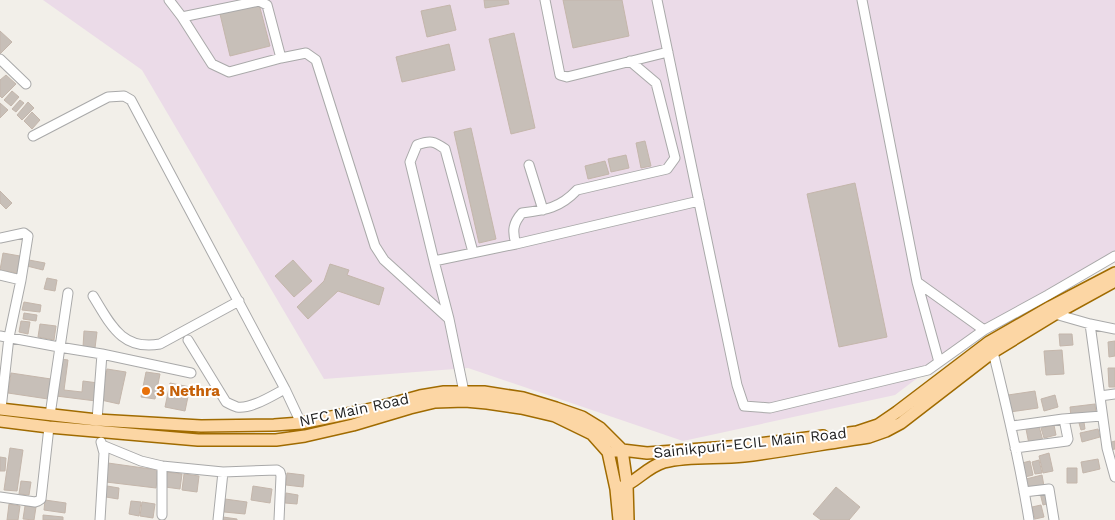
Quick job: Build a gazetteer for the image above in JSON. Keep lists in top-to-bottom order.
{
  "streets": {
    "main road": ["NFC Main Road", "Sainikpuri-ECIL Main Road"]
  },
  "crossings": [
    ["NFC Main Road", "Sainikpuri-ECIL Main Road"]
  ],
  "places": ["3 Nethra"]
}
